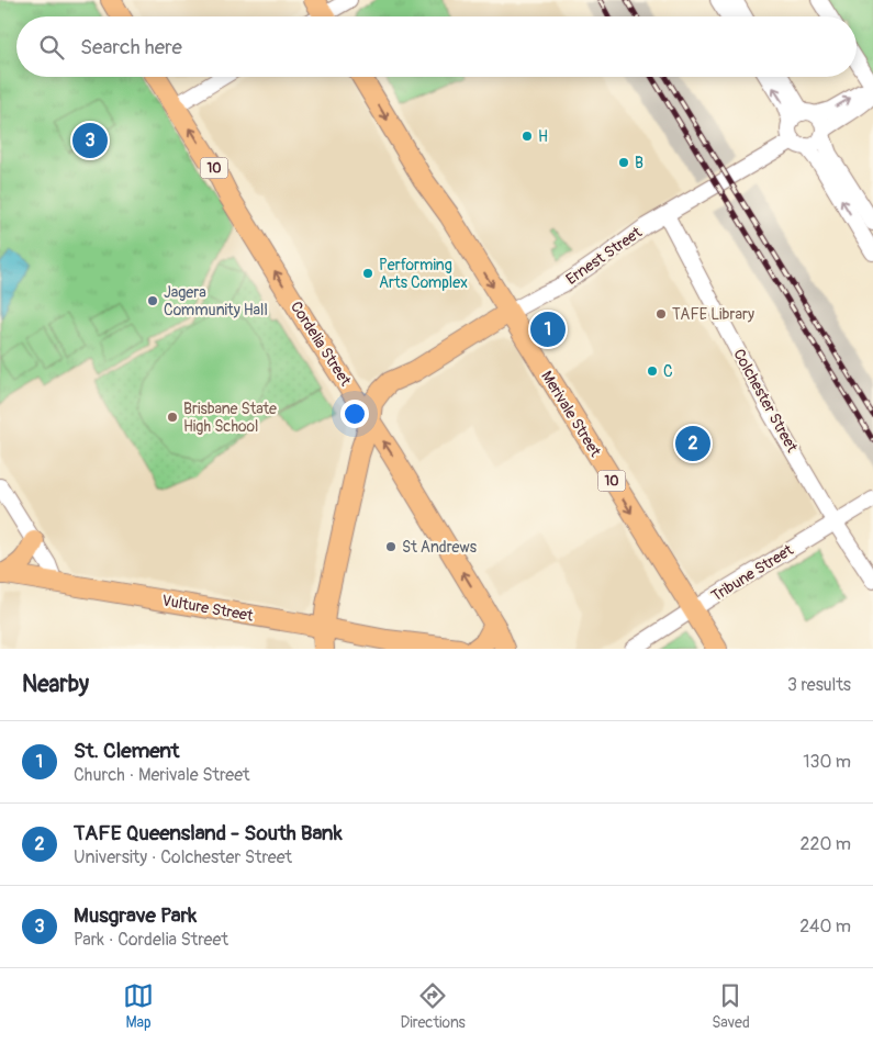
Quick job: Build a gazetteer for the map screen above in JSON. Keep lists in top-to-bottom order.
{
  "streets": {
    "main road": [
      "10",
      "Ernest Street",
      "Cordelia Street",
      "Merivale Street",
      "Vulture Street"
    ],
    "street": ["Colchester Street", "Tribune Street"]
  },
  "crossings": [
    ["Ernest Street", "Cordelia Street"],
    ["Ernest Street", "Colchester Street"],
    ["Ernest Street", "Merivale Street"],
    ["Ernest Street", "Vulture Street"],
    ["Colchester Street", "Tribune Street"],
    ["Merivale Street", "Tribune Street"]
  ],
  "one_way": ["Cordelia Street", "Merivale Street"],
  "places": [
    "H",
    "B",
    "Performing Arts Complex",
    "Jagera Community Hall",
    "TAFE Library",
    "C",
    "Brisbane State High School",
    "St Andrews"
  ],
  "page": {
    "search": "Search here",
    "pins": ["3", "1", "2"],
    "heading": ["Nearby", "3 results"],
    "list": [
      {
        "mark": "1",
        "name": "St. Clement",
        "note": "Church · Merivale Street",
        "value": "130 m"
      },
      {
        "mark": "2",
        "name": "TAFE Queensland - South Bank",
        "note": "University · Colchester Street",
        "value": "220 m"
      },
      {
        "mark": "3",
        "name": "Musgrave Park",
        "note": "Park · Cordelia Street",
        "value": "240 m"
      }
    ],
    "nav": ["Map", "Directions", "Saved"]
  }
}
